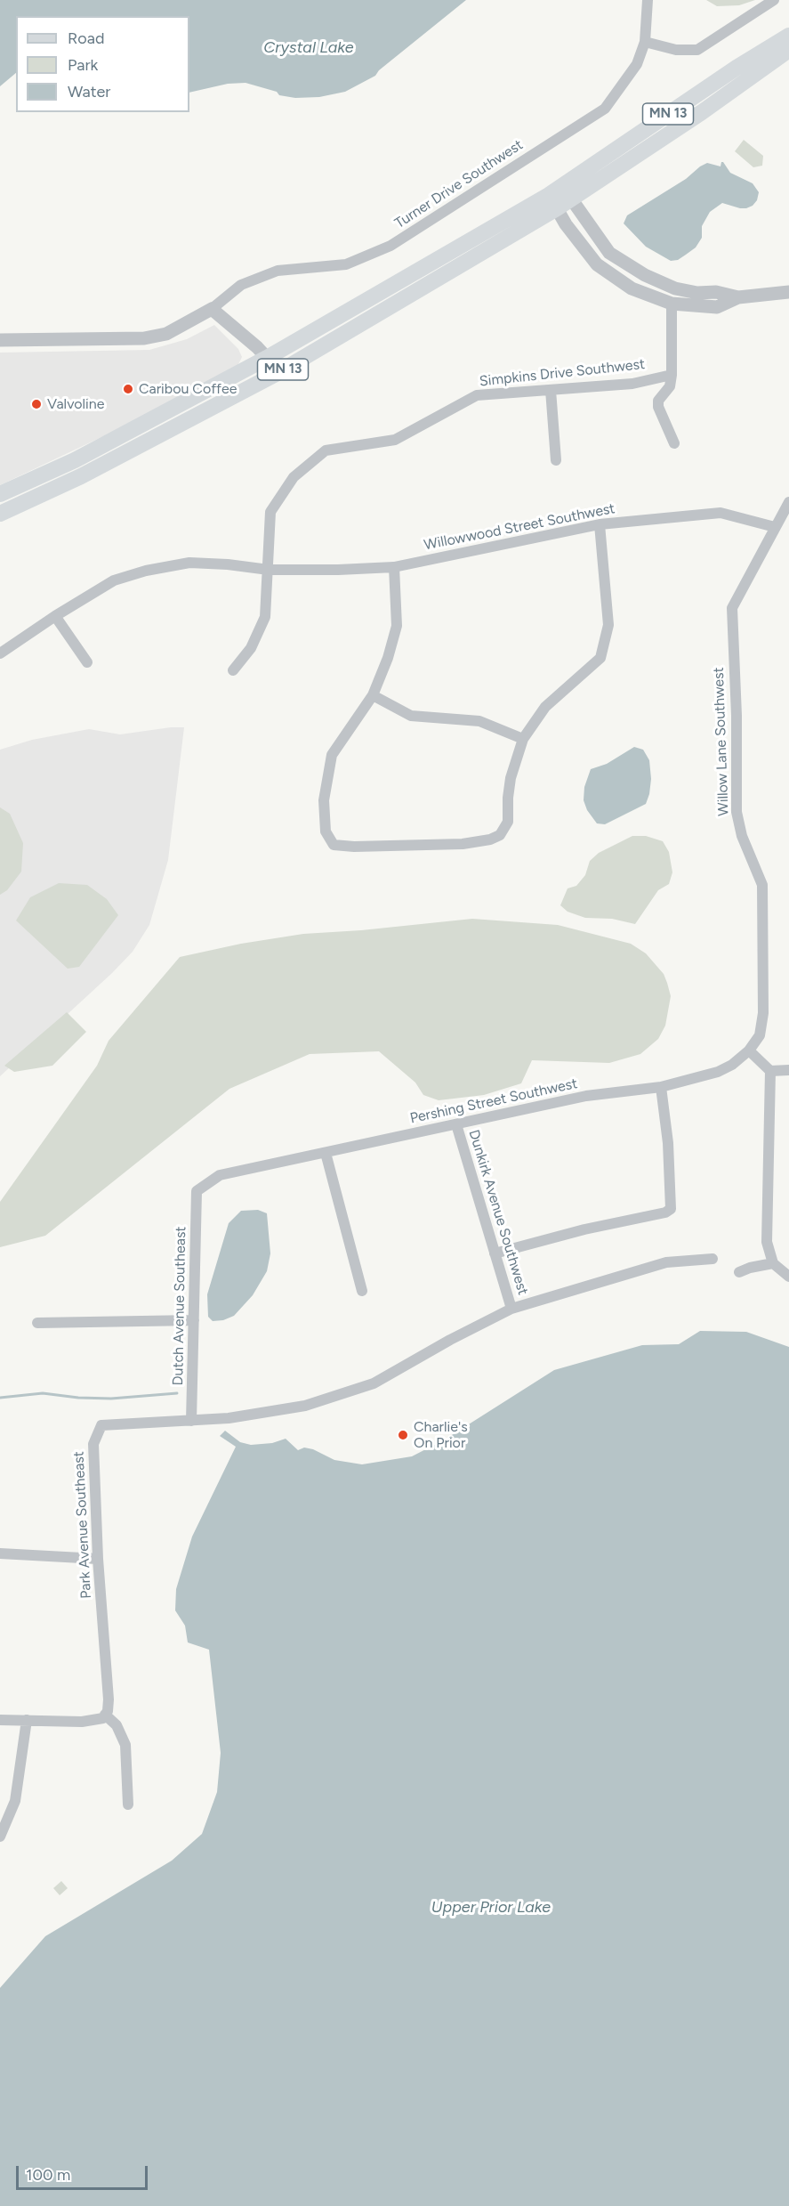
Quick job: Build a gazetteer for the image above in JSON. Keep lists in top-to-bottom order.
{
  "streets": {
    "main road": ["MN 13"],
    "street": [
      "Turner Drive Southwest",
      "Simpkins Drive Southwest",
      "Willowwood Street Southwest",
      "Willow Lane Southwest",
      "Pershing Street Southwest",
      "Dunkirk Avenue Southwest",
      "Dutch Avenue Southeast",
      "Park Avenue Southeast"
    ]
  },
  "crossings": [
    ["Simpkins Drive Southwest", "Willowwood Street Southwest"],
    ["Willowwood Street Southwest", "Willow Lane Southwest"],
    ["Willow Lane Southwest", "Pershing Street Southwest"],
    ["Pershing Street Southwest", "Dunkirk Avenue Southwest"],
    ["Pershing Street Southwest", "Dutch Avenue Southeast"],
    ["Dutch Avenue Southeast", "Park Avenue Southeast"]
  ],
  "water": ["Crystal Lake", "Upper Prior Lake"],
  "places": ["Caribou Coffee", "Valvoline", "Charlie's On Prior"],
  "legend": ["Road", "Park", "Water"],
  "scale_bar": "100 m"
}
